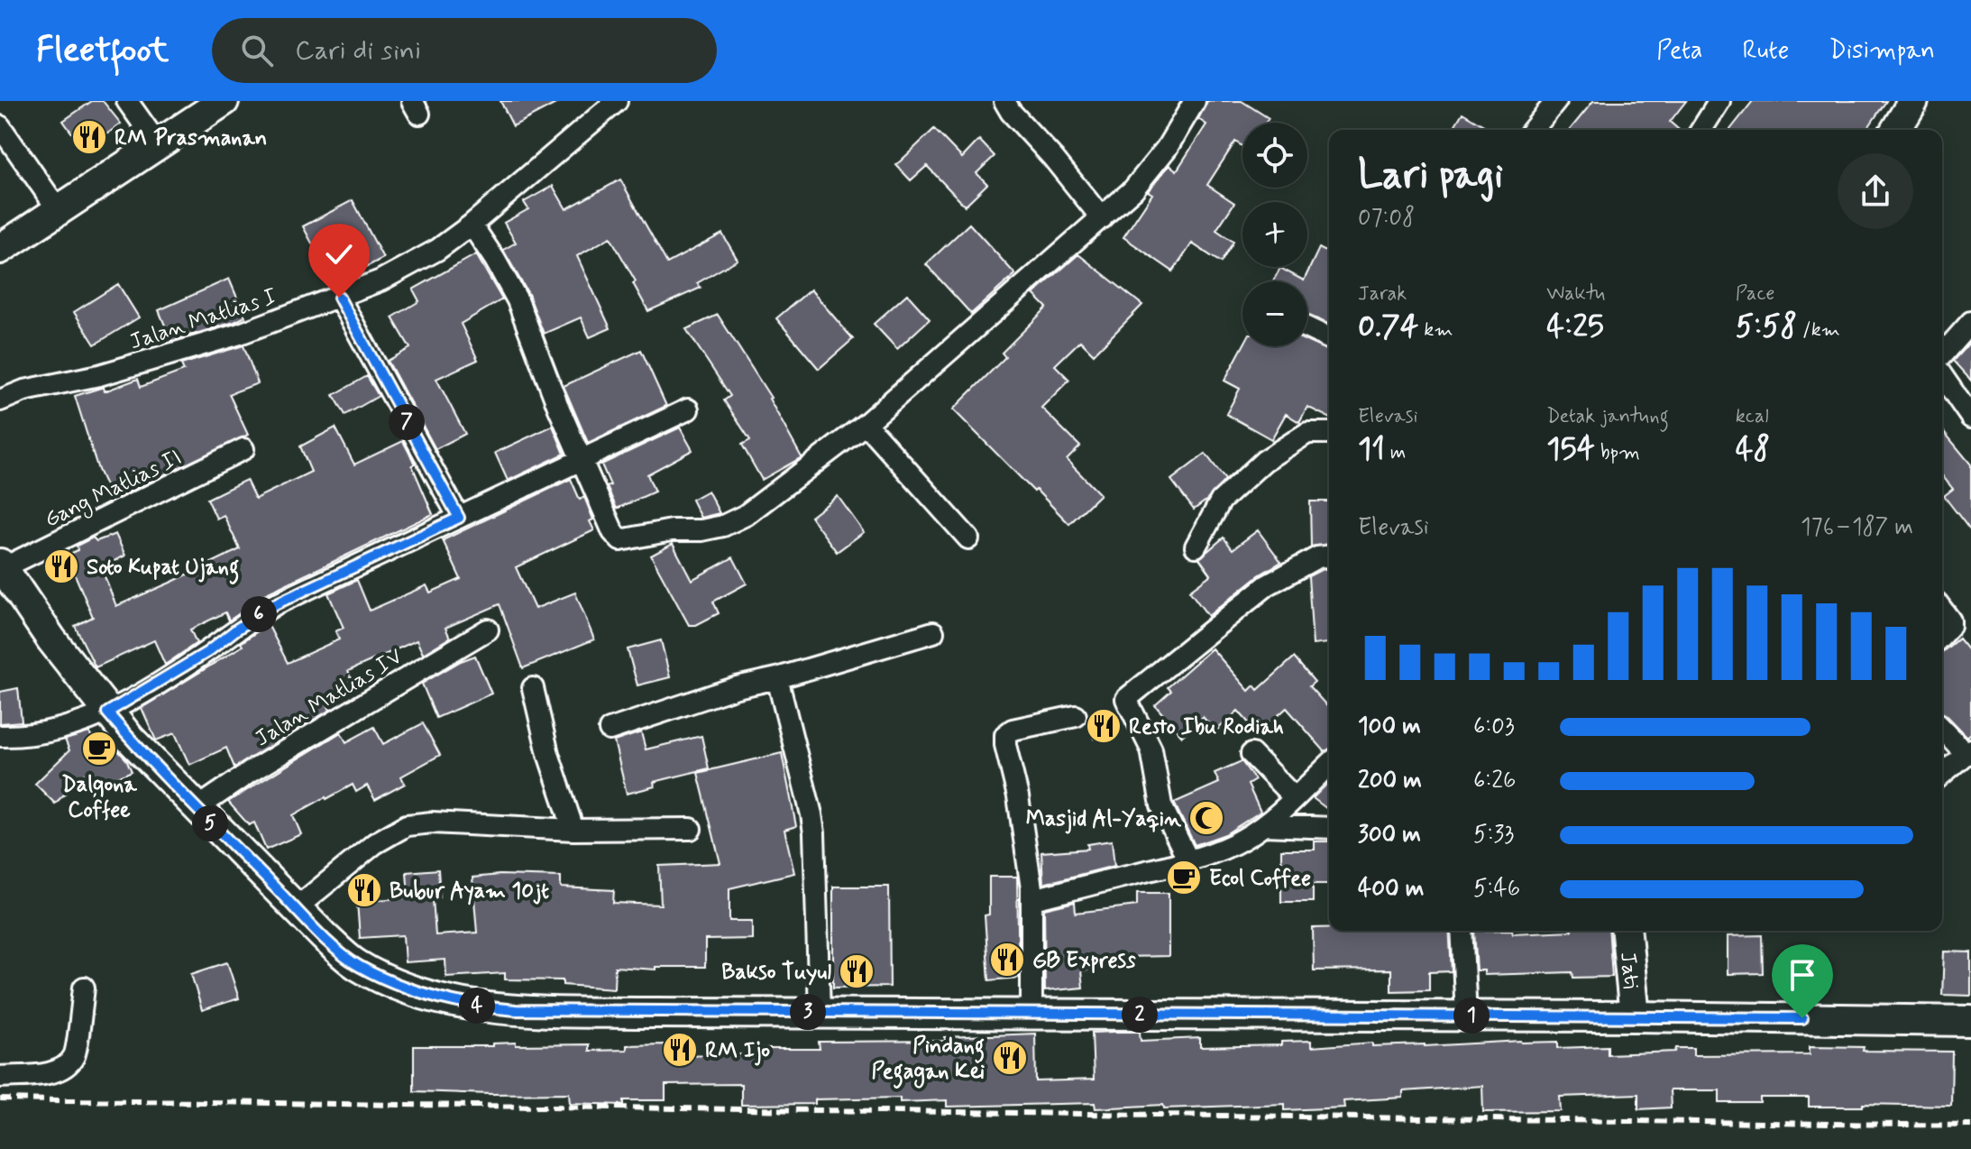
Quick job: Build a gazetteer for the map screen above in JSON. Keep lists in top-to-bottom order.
{
  "streets": {
    "street": [
      "Jalan Matlias I",
      "Gang Matlias II",
      "Jalan Matlias IV",
      "Jati"
    ]
  },
  "places": {
    "restaurant": [
      "RM Prasmanan",
      "Soto Kupat Ujang",
      "Resto Ibu Rodiah",
      "Bubur Ayam 10jt",
      "GB Express",
      "Bakso Tuyul",
      "RM Ijo",
      "Pindang Pegagan Kei"
    ],
    "cafe": ["Dalgona Coffee", "Ecol Coffee"],
    "mosque": ["Masjid Al-Yaqin"]
  },
  "page": {
    "header": "Fleetfoot",
    "search": "Cari di sini",
    "nav": ["Peta", "Rute", "Disimpan"],
    "map_buttons": ["+", "−"],
    "heading": ["Lari pagi", "07:08"],
    "stats": [
      ["Jarak", "0.74 km"],
      ["Waktu", "4:25"],
      ["Pace", "5:58 /km"],
      ["Elevasi", "11 m"],
      ["Detak jantung", "154 bpm"],
      ["kcal", "48"]
    ],
    "pins": [
      "7",
      "6",
      "5",
      "4",
      "3",
      "2",
      "1"
    ],
    "chart": ["Elevasi", "176–187 m"],
    "list": [
      {
        "name": "100 m",
        "note": "6:03"
      },
      {
        "name": "200 m",
        "note": "6:26"
      },
      {
        "name": "300 m",
        "note": "5:33"
      },
      {
        "name": "400 m",
        "note": "5:46"
      }
    ]
  }
}
